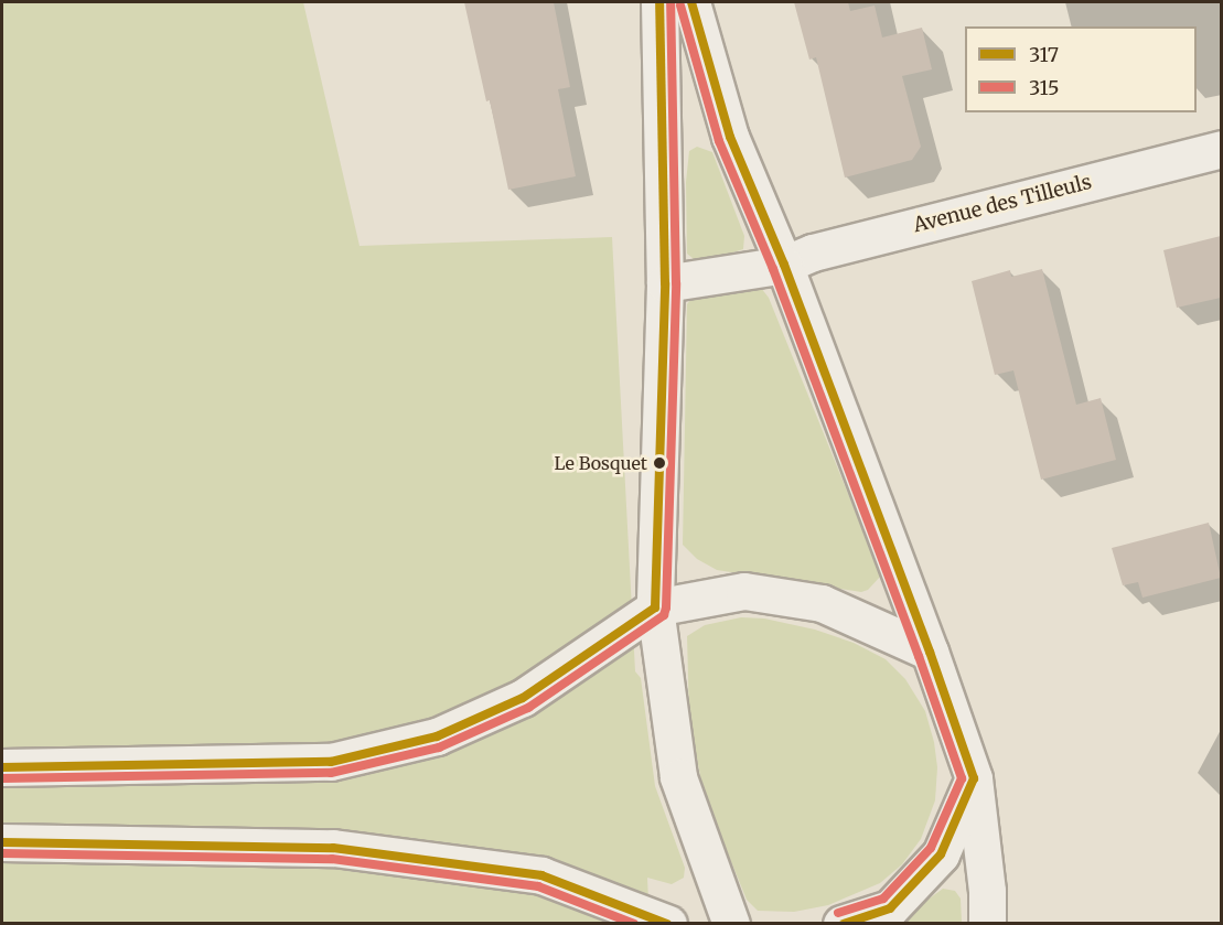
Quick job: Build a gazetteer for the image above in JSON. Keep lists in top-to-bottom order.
{
  "streets": {
    "street": ["Avenue des Tilleuls"]
  },
  "places": ["Le Bosquet"],
  "lines": ["transit line 317", "transit line 315"],
  "legend": ["317", "315"]
}
